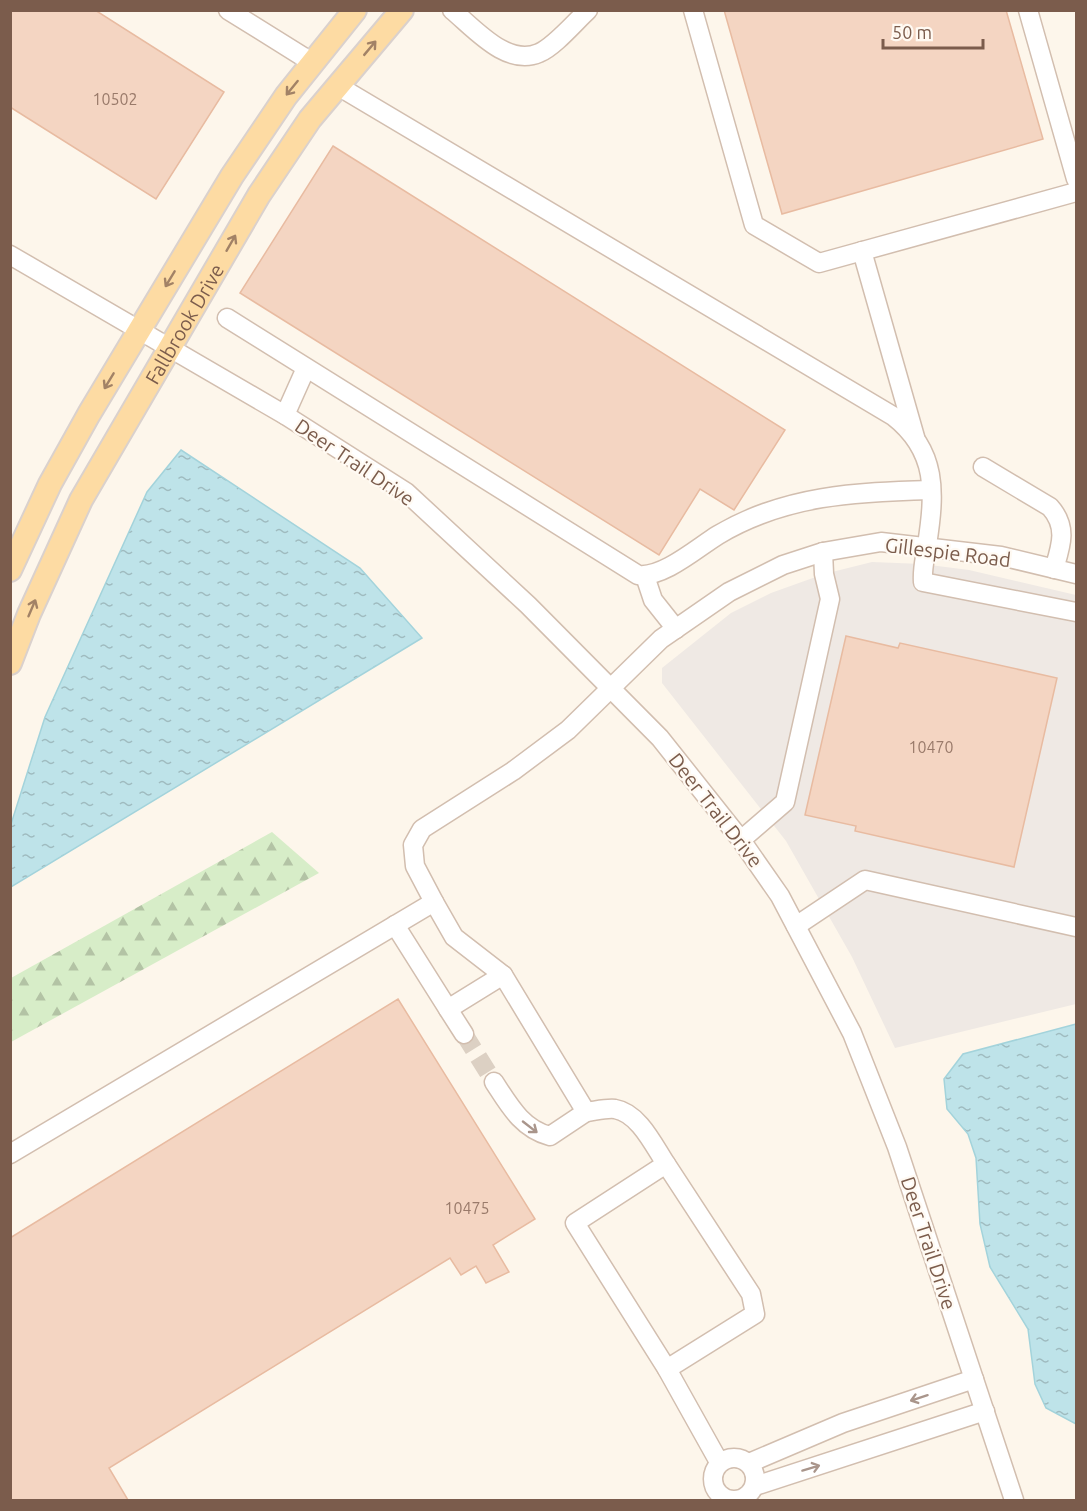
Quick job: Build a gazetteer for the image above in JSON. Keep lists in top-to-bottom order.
{
  "streets": {
    "main road": ["Fallbrook Drive"],
    "street": ["Deer Trail Drive", "Gillespie Road"]
  },
  "crossings": [
    ["Fallbrook Drive", "Deer Trail Drive"],
    ["Deer Trail Drive", "Gillespie Road"]
  ],
  "house_numbers": ["10502", "10470", "10475"],
  "scale_bar": "50 m"
}
